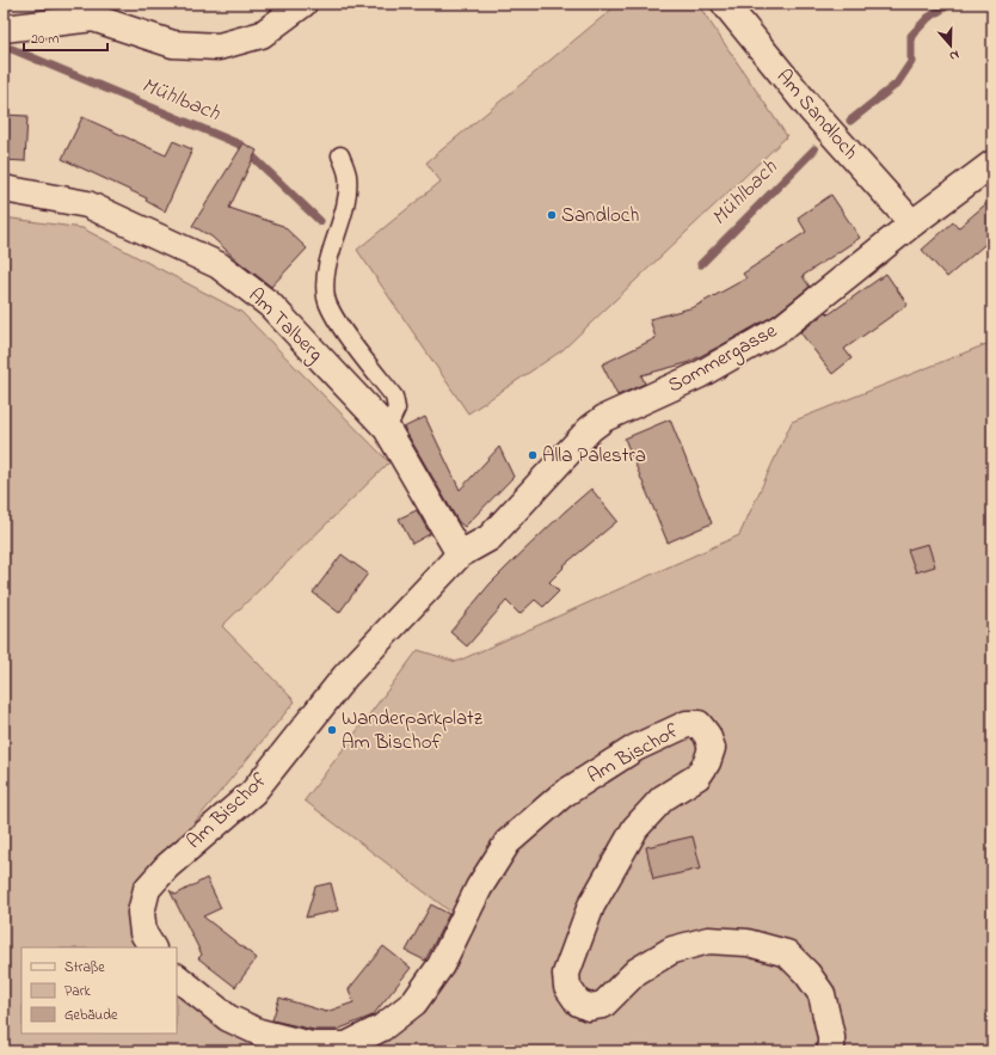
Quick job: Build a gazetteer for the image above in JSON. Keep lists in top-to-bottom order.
{
  "streets": {
    "street": [
      "Am Sandloch",
      "Am Talberg",
      "Sommergasse",
      "Am Bischof"
    ]
  },
  "crossings": [
    ["Am Sandloch", "Sommergasse"],
    ["Am Talberg", "Sommergasse"],
    ["Am Talberg", "Am Bischof"],
    ["Sommergasse", "Am Bischof"]
  ],
  "water": ["Mühlbach"],
  "places": ["Sandloch", "Alla Palestra", "Wanderparkplatz Am Bischof"],
  "legend": ["Straße", "Park", "Gebäude"],
  "scale_bar": "20 m",
  "north": "bottom"
}
